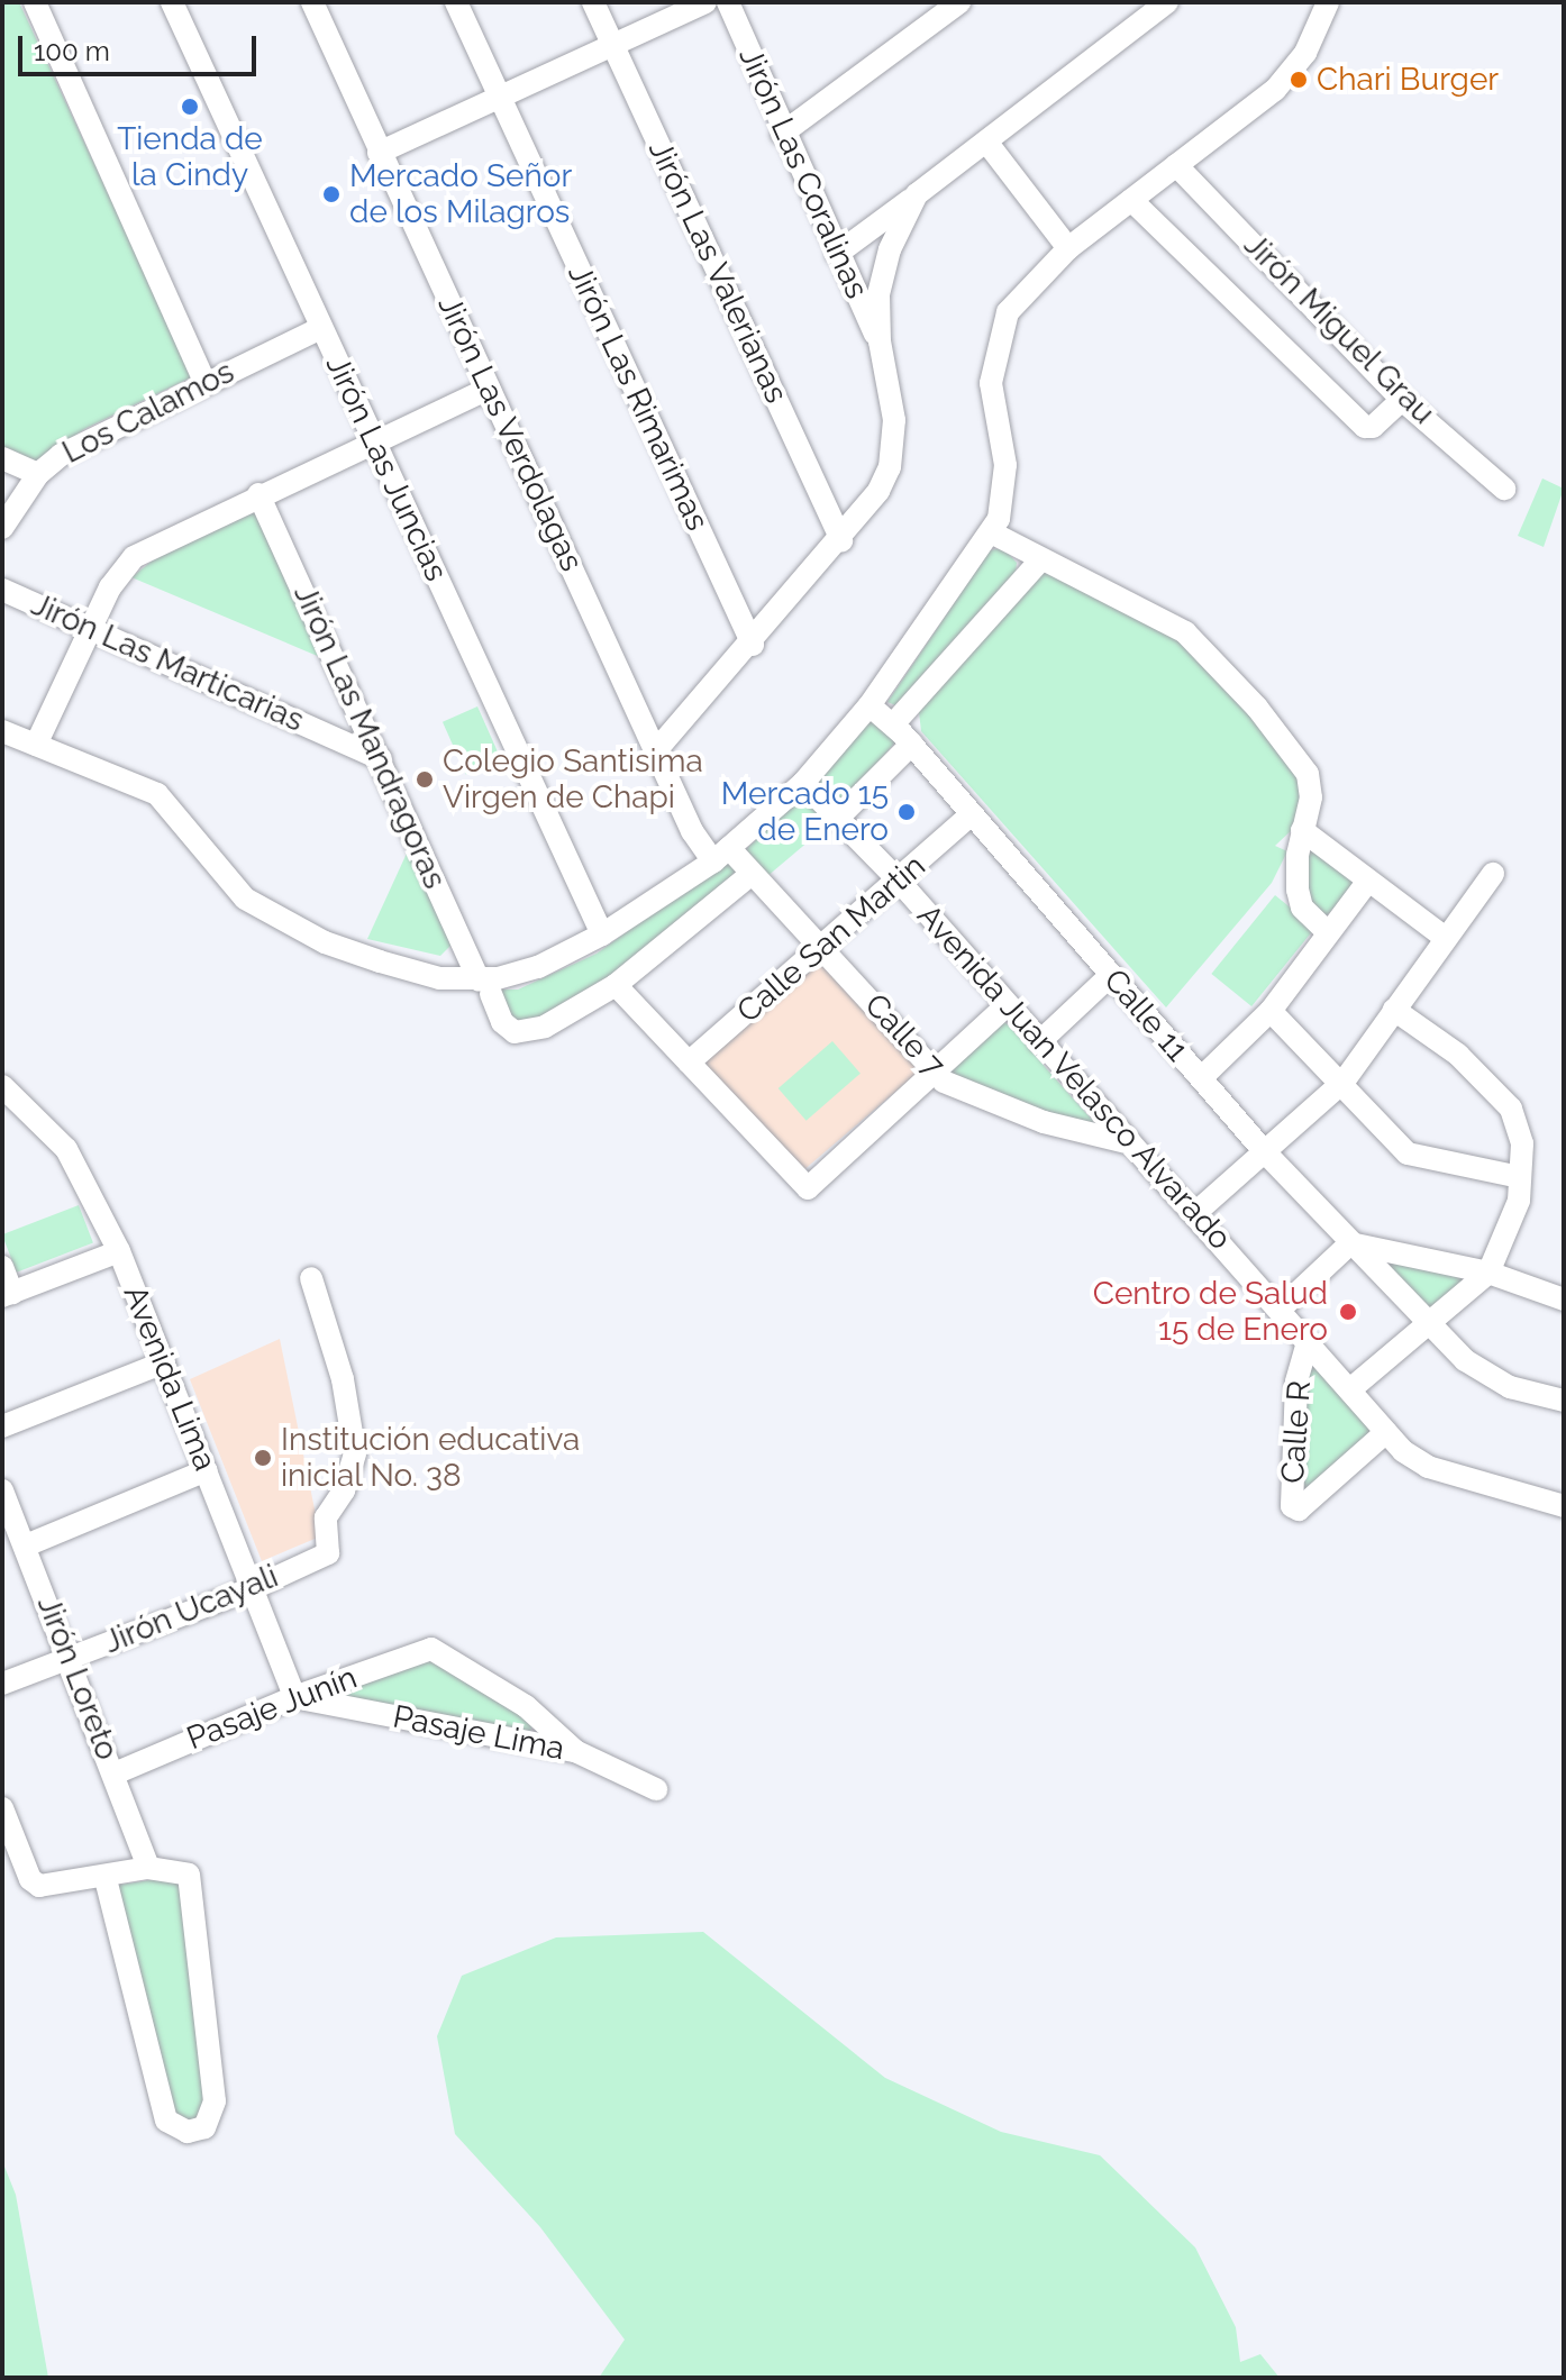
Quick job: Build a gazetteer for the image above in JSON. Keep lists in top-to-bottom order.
{
  "streets": {
    "street": [
      "Jirón Las Coralinas",
      "Jirón Las Valerianas",
      "Jirón Miguel Grau",
      "Jirón Las Rimarimas",
      "Los Calamos",
      "Jirón Las Verdolagas",
      "Jirón Las Juncias",
      "Jirón Las Marticarias",
      "Jirón Las Mandragoras",
      "Calle San Martin",
      "Calle 11",
      "Calle 7",
      "Avenida Juan Velasco Alvarado",
      "Avenida Lima",
      "Calle R",
      "Jirón Ucayali",
      "Jirón Loreto",
      "Pasaje Junín",
      "Pasaje Lima"
    ]
  },
  "crossings": [
    ["Los Calamos", "Jirón Las Juncias"],
    ["Jirón Las Verdolagas", "Calle 7"],
    ["Jirón Las Marticarias", "Jirón Las Mandragoras"],
    ["Jirón Las Mandragoras", "Calle 7"],
    ["Calle San Martin", "Calle 11"],
    ["Calle San Martin", "Calle 7"],
    ["Calle San Martin", "Avenida Juan Velasco Alvarado"],
    ["Calle 7", "Avenida Juan Velasco Alvarado"],
    ["Avenida Juan Velasco Alvarado", "Calle R"],
    ["Avenida Lima", "Jirón Ucayali"],
    ["Avenida Lima", "Pasaje Junín"],
    ["Avenida Lima", "Pasaje Lima"],
    ["Jirón Ucayali", "Jirón Loreto"],
    ["Jirón Loreto", "Pasaje Junín"],
    ["Pasaje Junín", "Pasaje Lima"]
  ],
  "places": [
    "Chari Burger",
    "Tienda de la Cindy",
    "Mercado Señor de los Milagros",
    "Colegio Santisima Virgen de Chapi",
    "Mercado 15 de Enero",
    "Centro de Salud 15 de Enero",
    "Institución educativa inicial No. 38"
  ],
  "scale_bar": "100 m"
}
